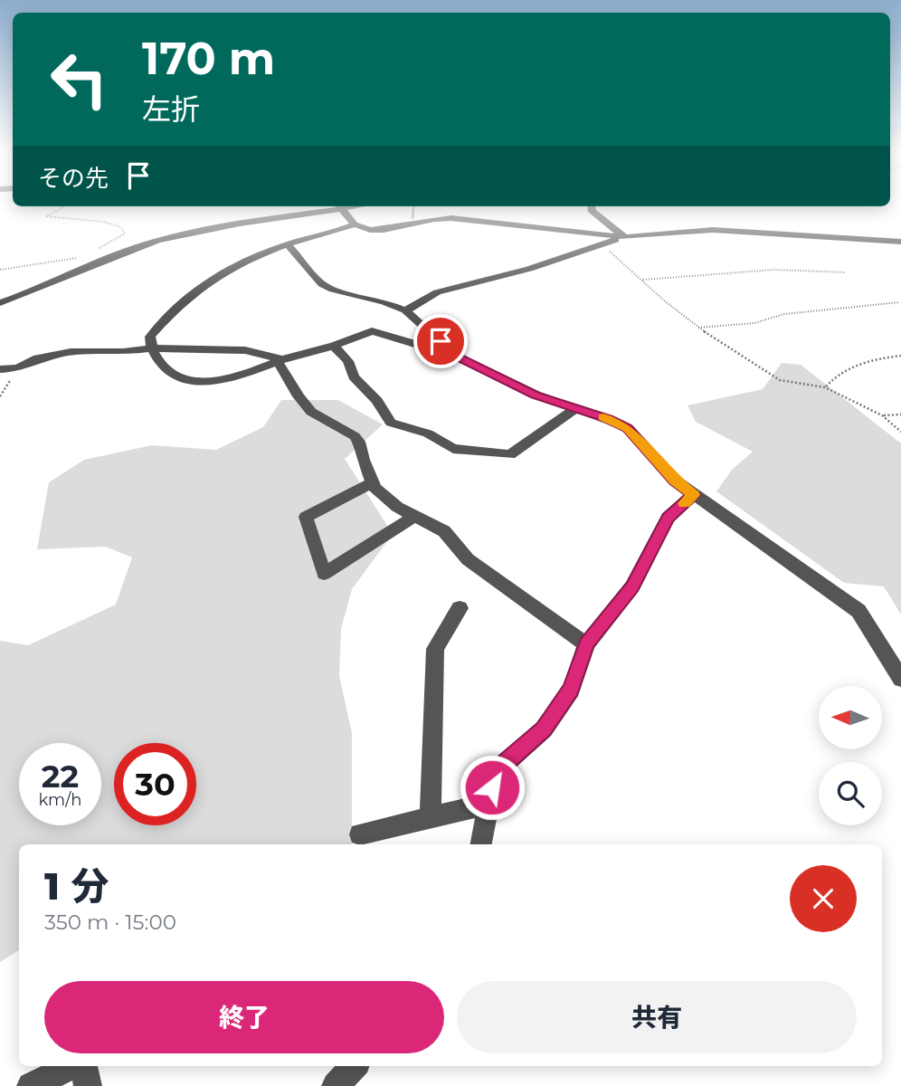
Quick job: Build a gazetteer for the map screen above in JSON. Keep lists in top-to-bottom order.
{
  "north": "left",
  "page": {
    "turn": ["170 m", "左折"],
    "then": "その先",
    "speed": "22 km/h",
    "limit": "30",
    "heading": ["1 分", "350 m · 15:00"],
    "buttons": ["終了", "共有"]
  }
}
